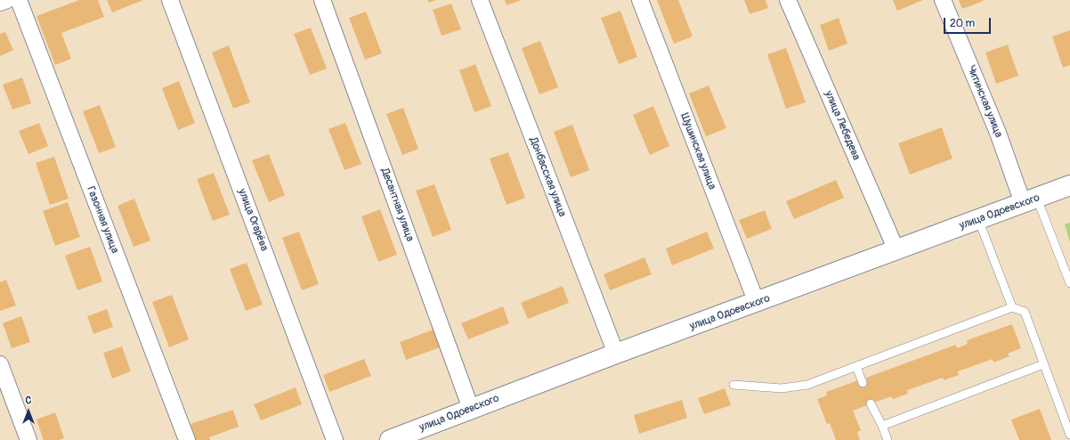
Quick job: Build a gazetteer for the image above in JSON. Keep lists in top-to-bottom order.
{
  "streets": {
    "street": [
      "Читинская улица",
      "улица Лебедева",
      "Шушинская улица",
      "Донбасская улица",
      "Десантная улица",
      "улица Одоевского",
      "Газонная улица",
      "улица Огарёва"
    ]
  },
  "crossings": [
    ["Читинская улица", "улица Одоевского"],
    ["улица Лебедева", "улица Одоевского"],
    ["Шушинская улица", "улица Одоевского"],
    ["Донбасская улица", "улица Одоевского"],
    ["Десантная улица", "улица Одоевского"]
  ],
  "scale_bar": "20 m",
  "north": "top"
}
